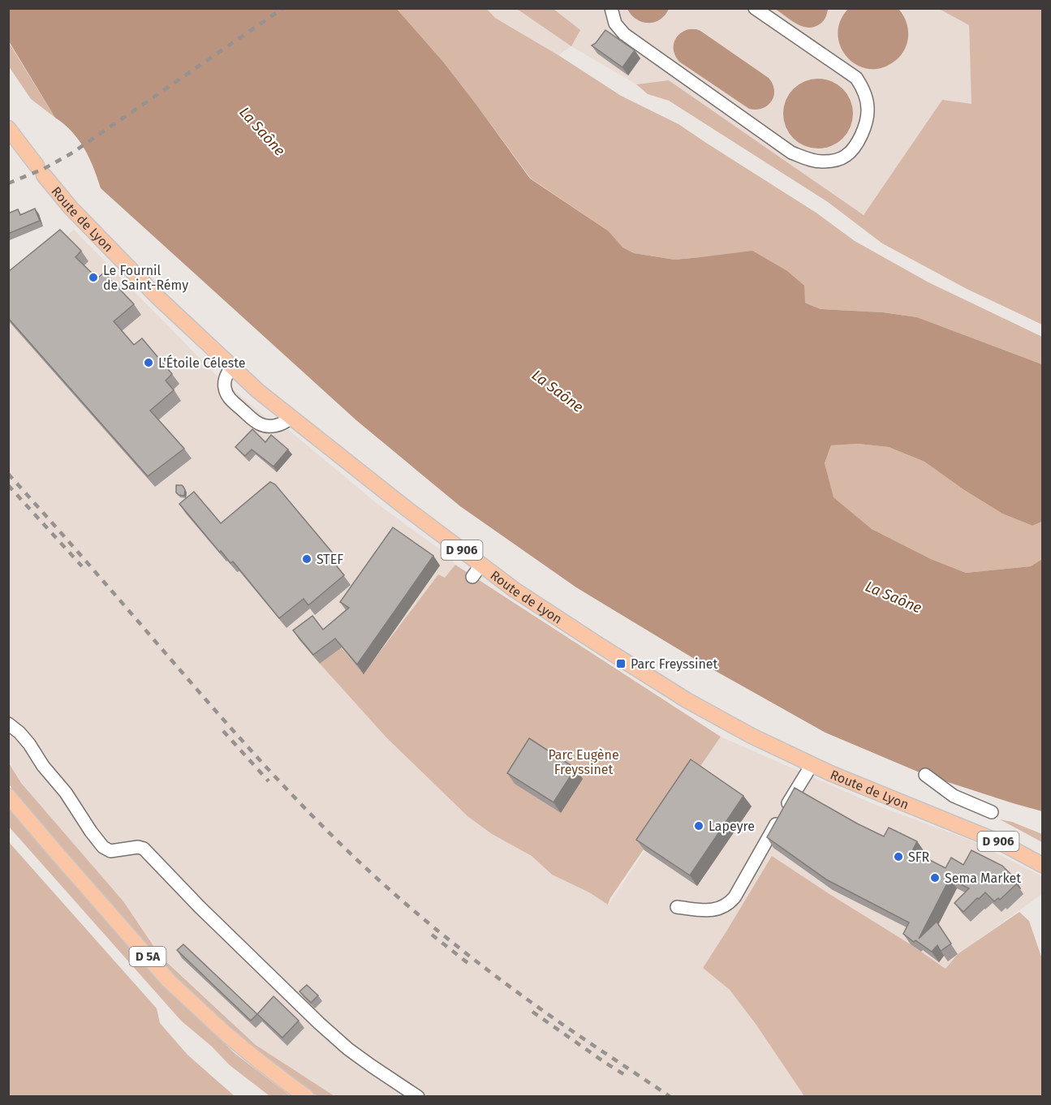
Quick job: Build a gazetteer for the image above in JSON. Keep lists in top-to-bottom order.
{
  "streets": {
    "main road": ["Route de Lyon", "D 906", "D 5A"]
  },
  "water": ["La Saône"],
  "parks": ["Parc Eugène Freyssinet"],
  "places": {
    "other": [
      "Le Fournil de Saint-Rémy",
      "L'Étoile Céleste",
      "STEF",
      "Lapeyre",
      "SFR",
      "Sema Market"
    ],
    "transit": ["Parc Freyssinet"]
  }
}
